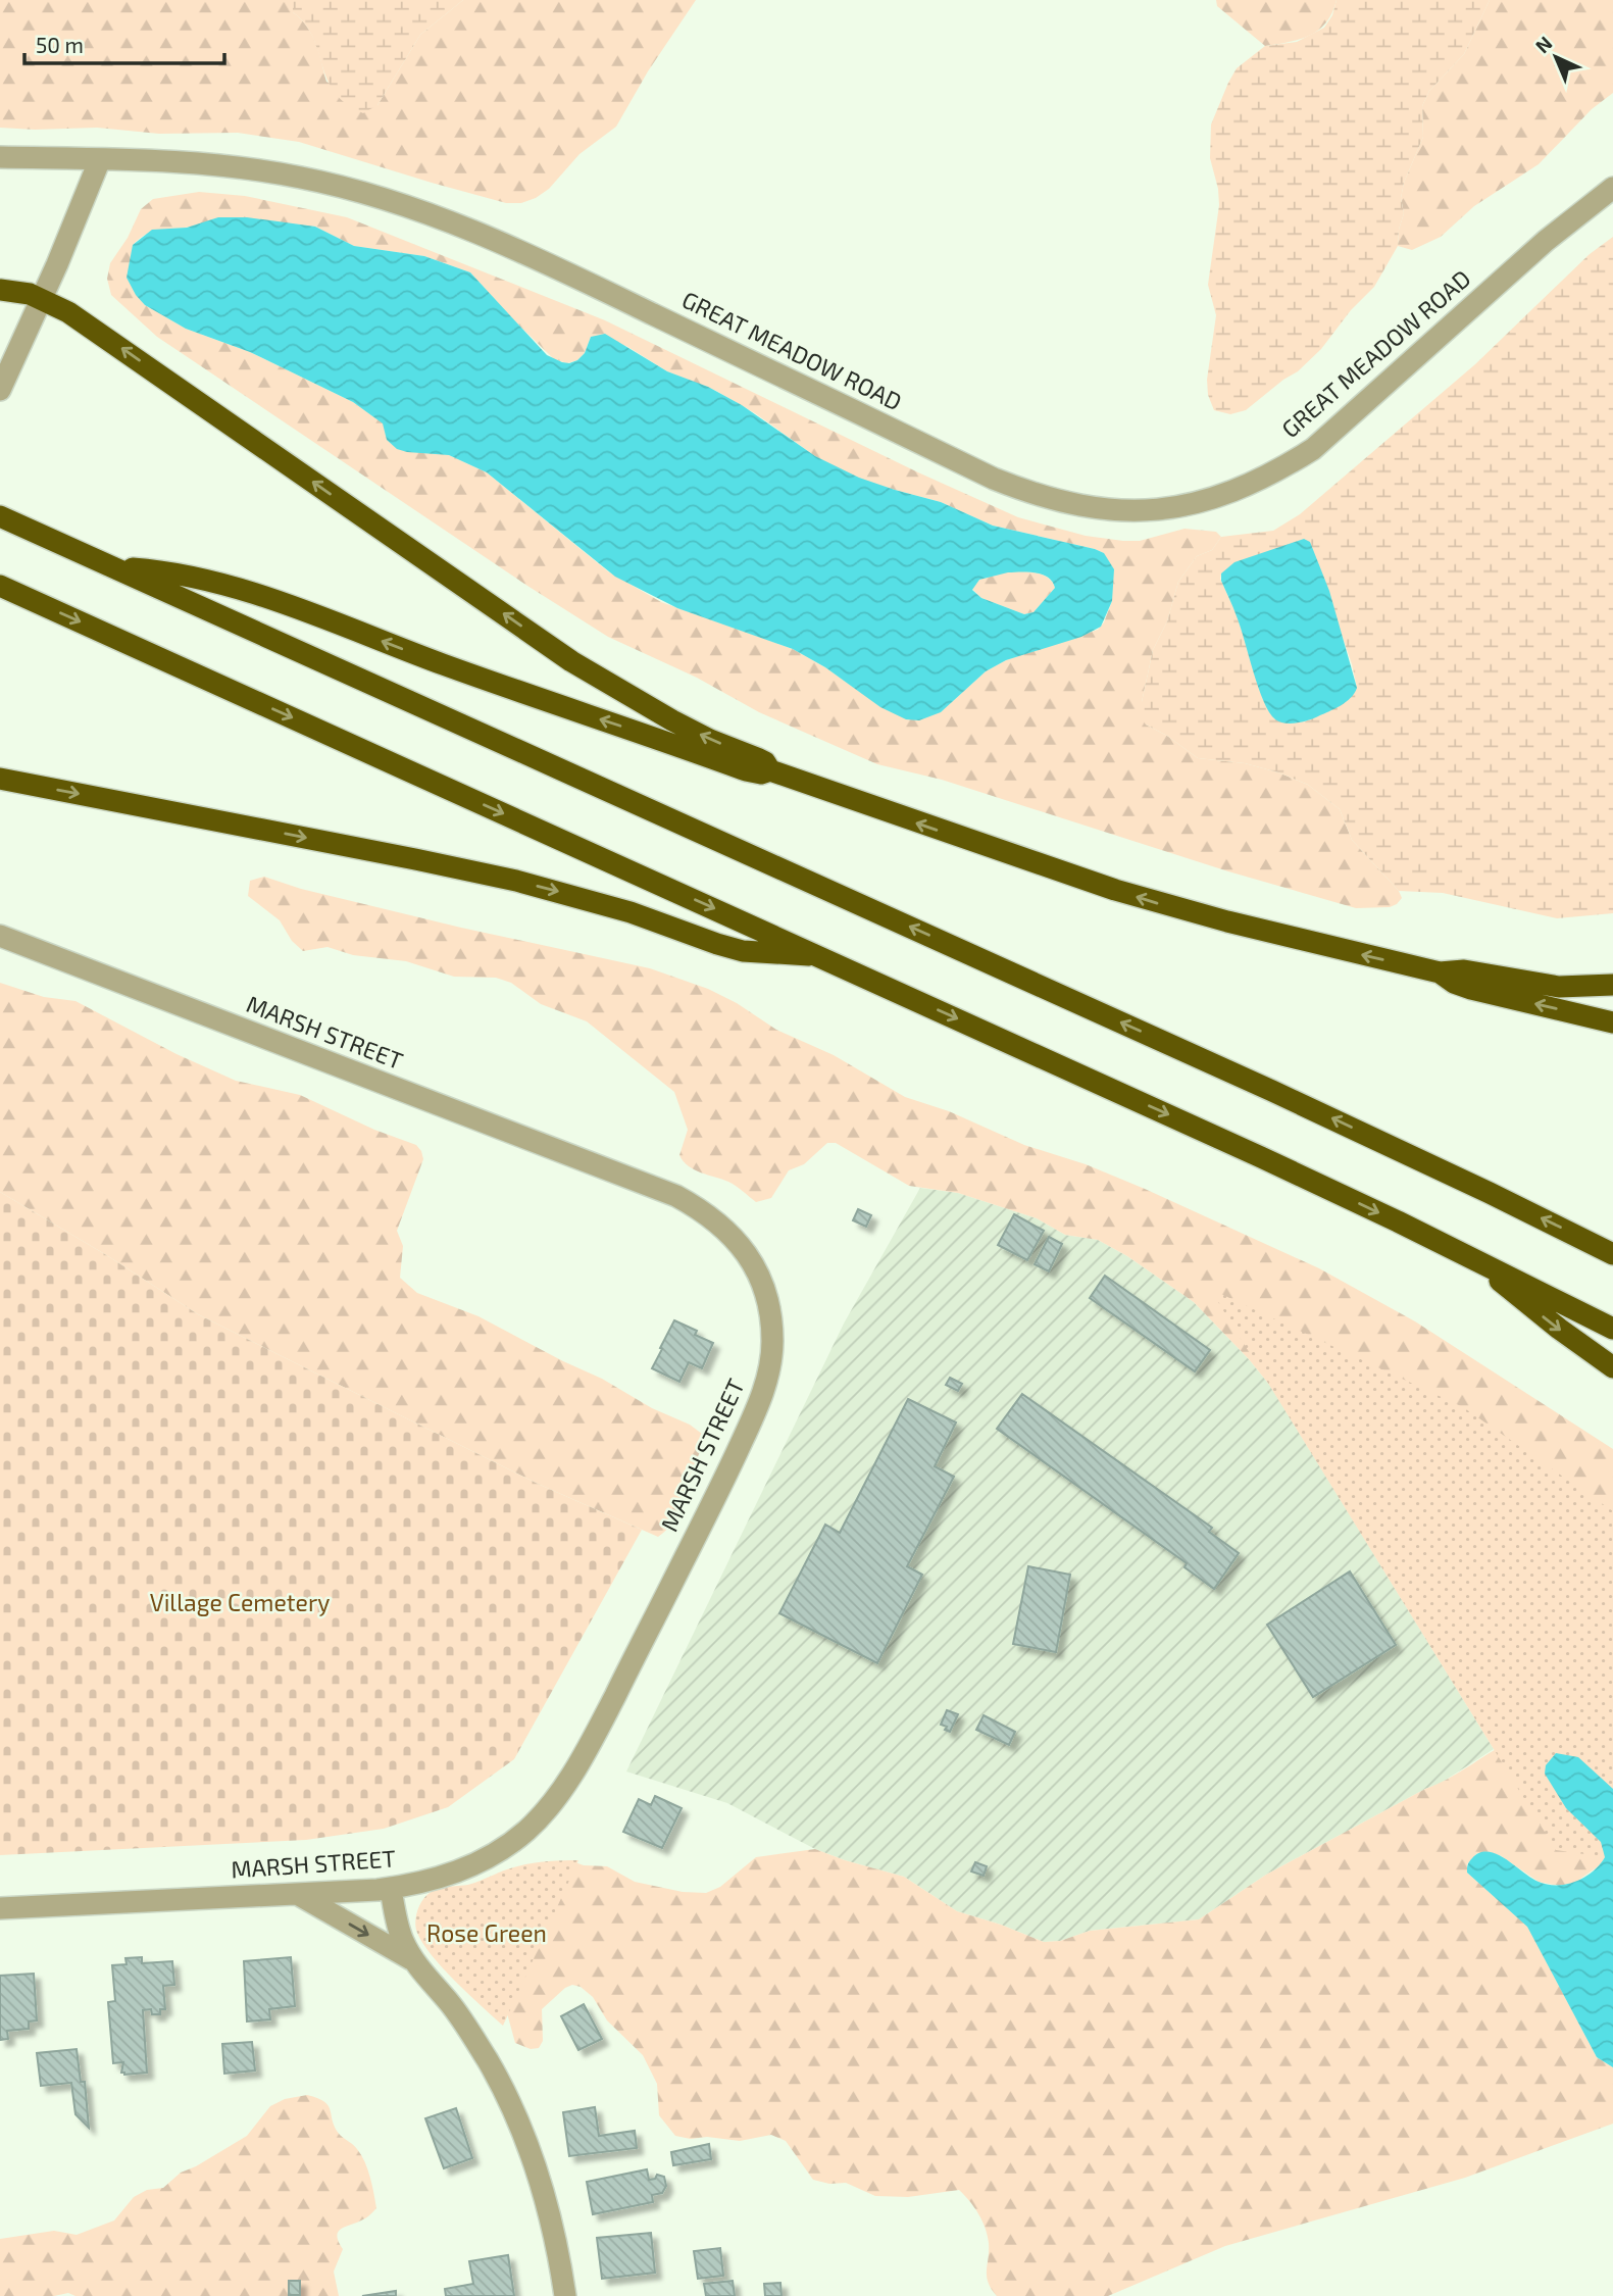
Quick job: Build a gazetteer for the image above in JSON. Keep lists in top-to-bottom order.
{
  "streets": {
    "street": ["GREAT MEADOW ROAD", "MARSH STREET"]
  },
  "parks": ["Village Cemetery", "Rose Green"],
  "scale_bar": "50 m",
  "north": "top left"
}
